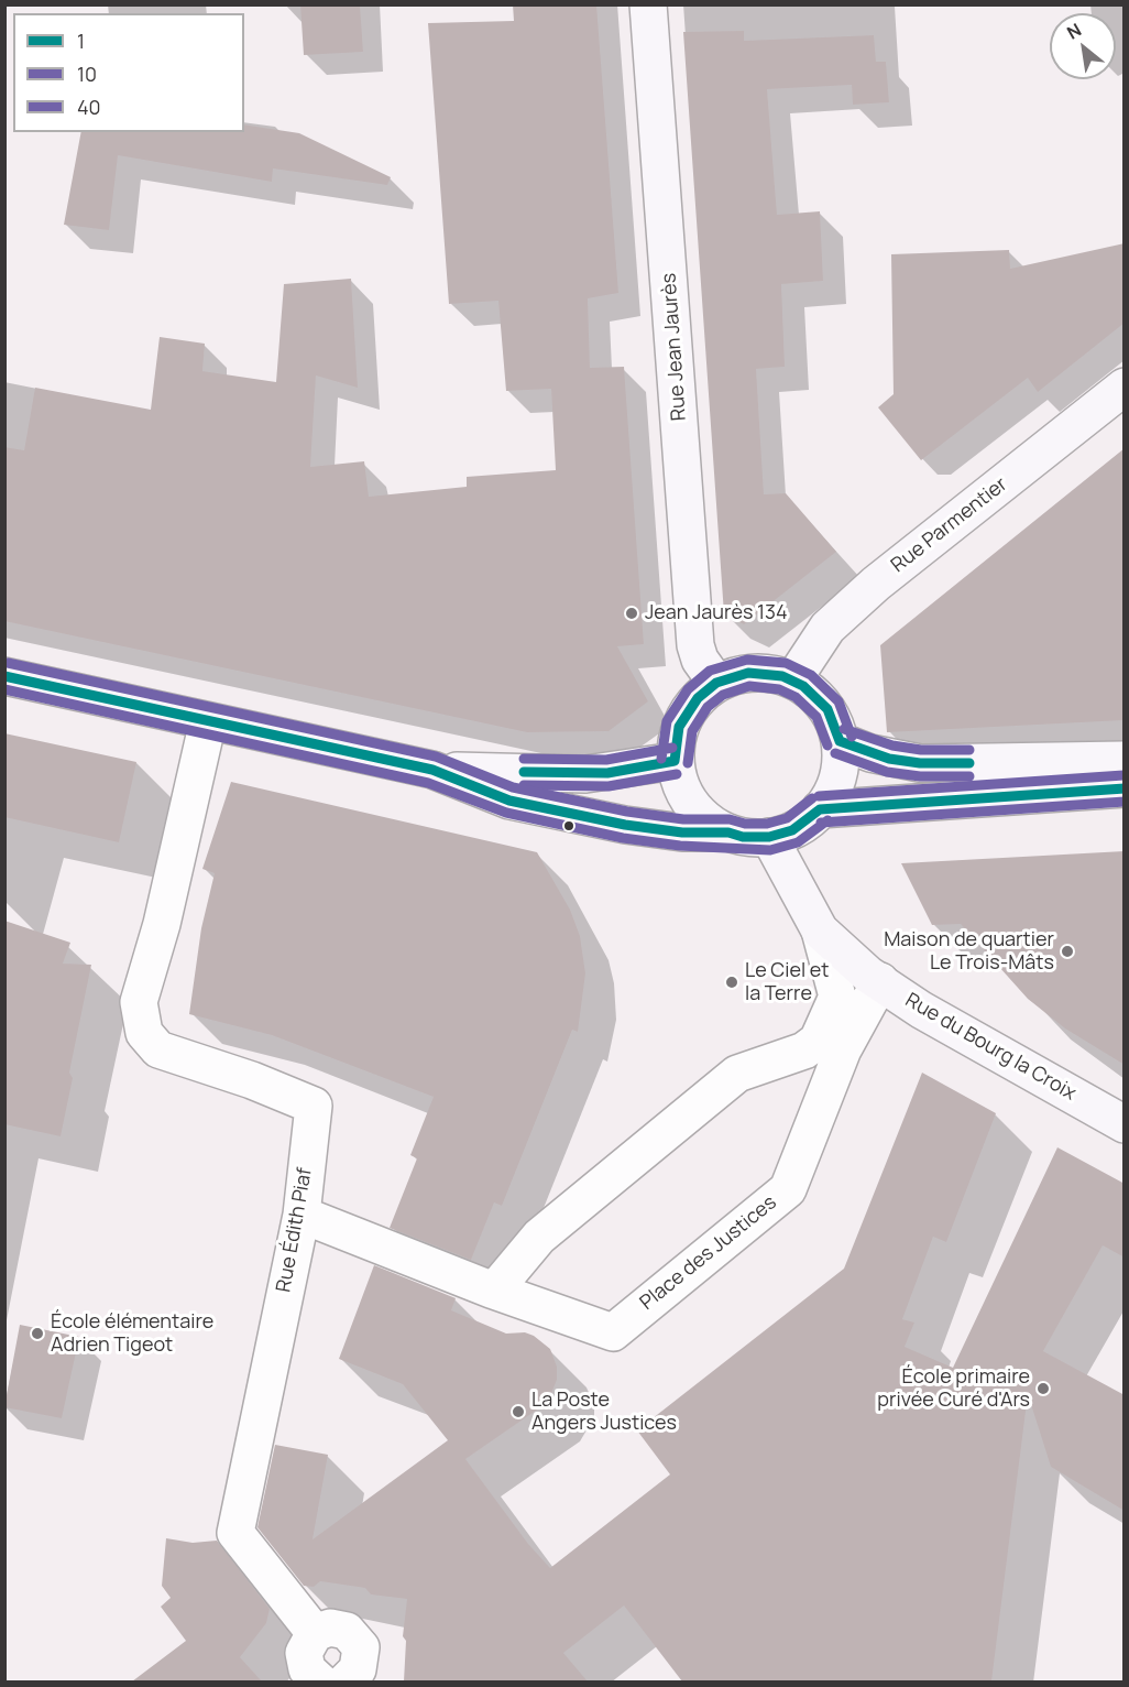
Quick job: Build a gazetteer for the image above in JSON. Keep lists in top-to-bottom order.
{
  "streets": {
    "main road": ["Rue Jean Jaurès", "Rue Parmentier", "Rue du Bourg la Croix"],
    "street": ["Rue Édith Piaf", "Place des Justices"]
  },
  "crossings": [
    ["Rue Jean Jaurès", "Rue Parmentier"],
    ["Rue Jean Jaurès", "Rue du Bourg la Croix"],
    ["Rue Parmentier", "Rue du Bourg la Croix"],
    ["Rue du Bourg la Croix", "Place des Justices"],
    ["Rue Édith Piaf", "Place des Justices"]
  ],
  "places": [
    "Jean Jaurès 134",
    "Maison de quartier Le Trois-Mâts",
    "Le Ciel et la Terre",
    "École élémentaire Adrien Tigeot",
    "École primaire privée Curé d'Ars",
    "La Poste Angers Justices"
  ],
  "lines": ["transit line 40", "transit line 1", "transit line 10"],
  "legend": ["1", "10", "40"],
  "north": "top left"
}
